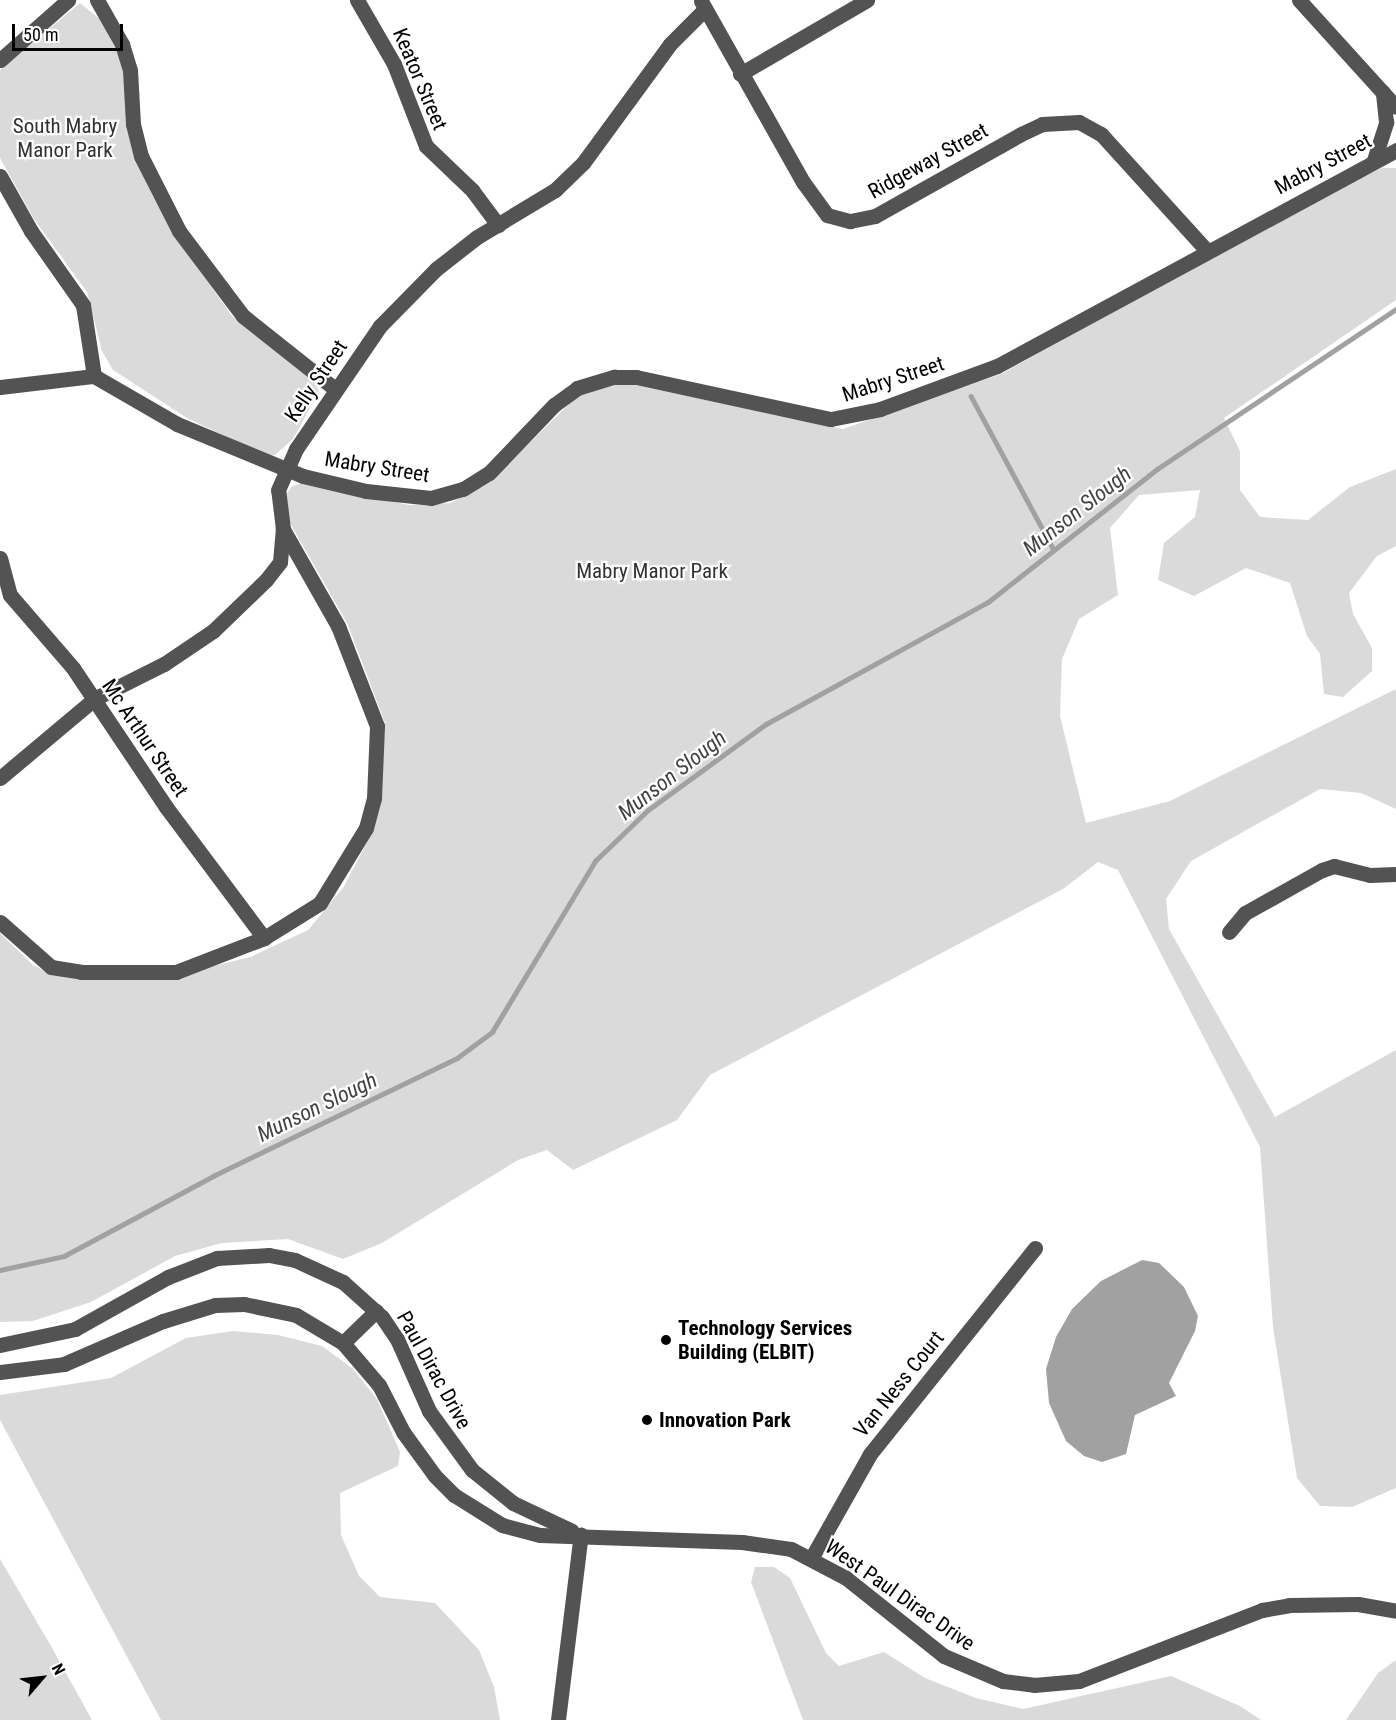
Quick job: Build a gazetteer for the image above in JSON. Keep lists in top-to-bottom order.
{
  "streets": {
    "street": [
      "Keator Street",
      "Ridgeway Street",
      "Mabry Street",
      "Kelly Street",
      "Mc Arthur Street",
      "Paul Dirac Drive",
      "Van Ness Court",
      "West Paul Dirac Drive"
    ]
  },
  "crossings": [
    ["Keator Street", "Kelly Street"],
    ["Ridgeway Street", "Mabry Street"],
    ["Ridgeway Street", "Kelly Street"],
    ["Mabry Street", "Kelly Street"],
    ["Kelly Street", "Mc Arthur Street"],
    ["Paul Dirac Drive", "West Paul Dirac Drive"],
    ["Van Ness Court", "West Paul Dirac Drive"]
  ],
  "water": ["Munson Slough"],
  "parks": ["South Mabry Manor Park", "Mabry Manor Park"],
  "places": ["Technology Services Building (ELBIT)", "Innovation Park"],
  "scale_bar": "50 m",
  "north": "top right"
}
